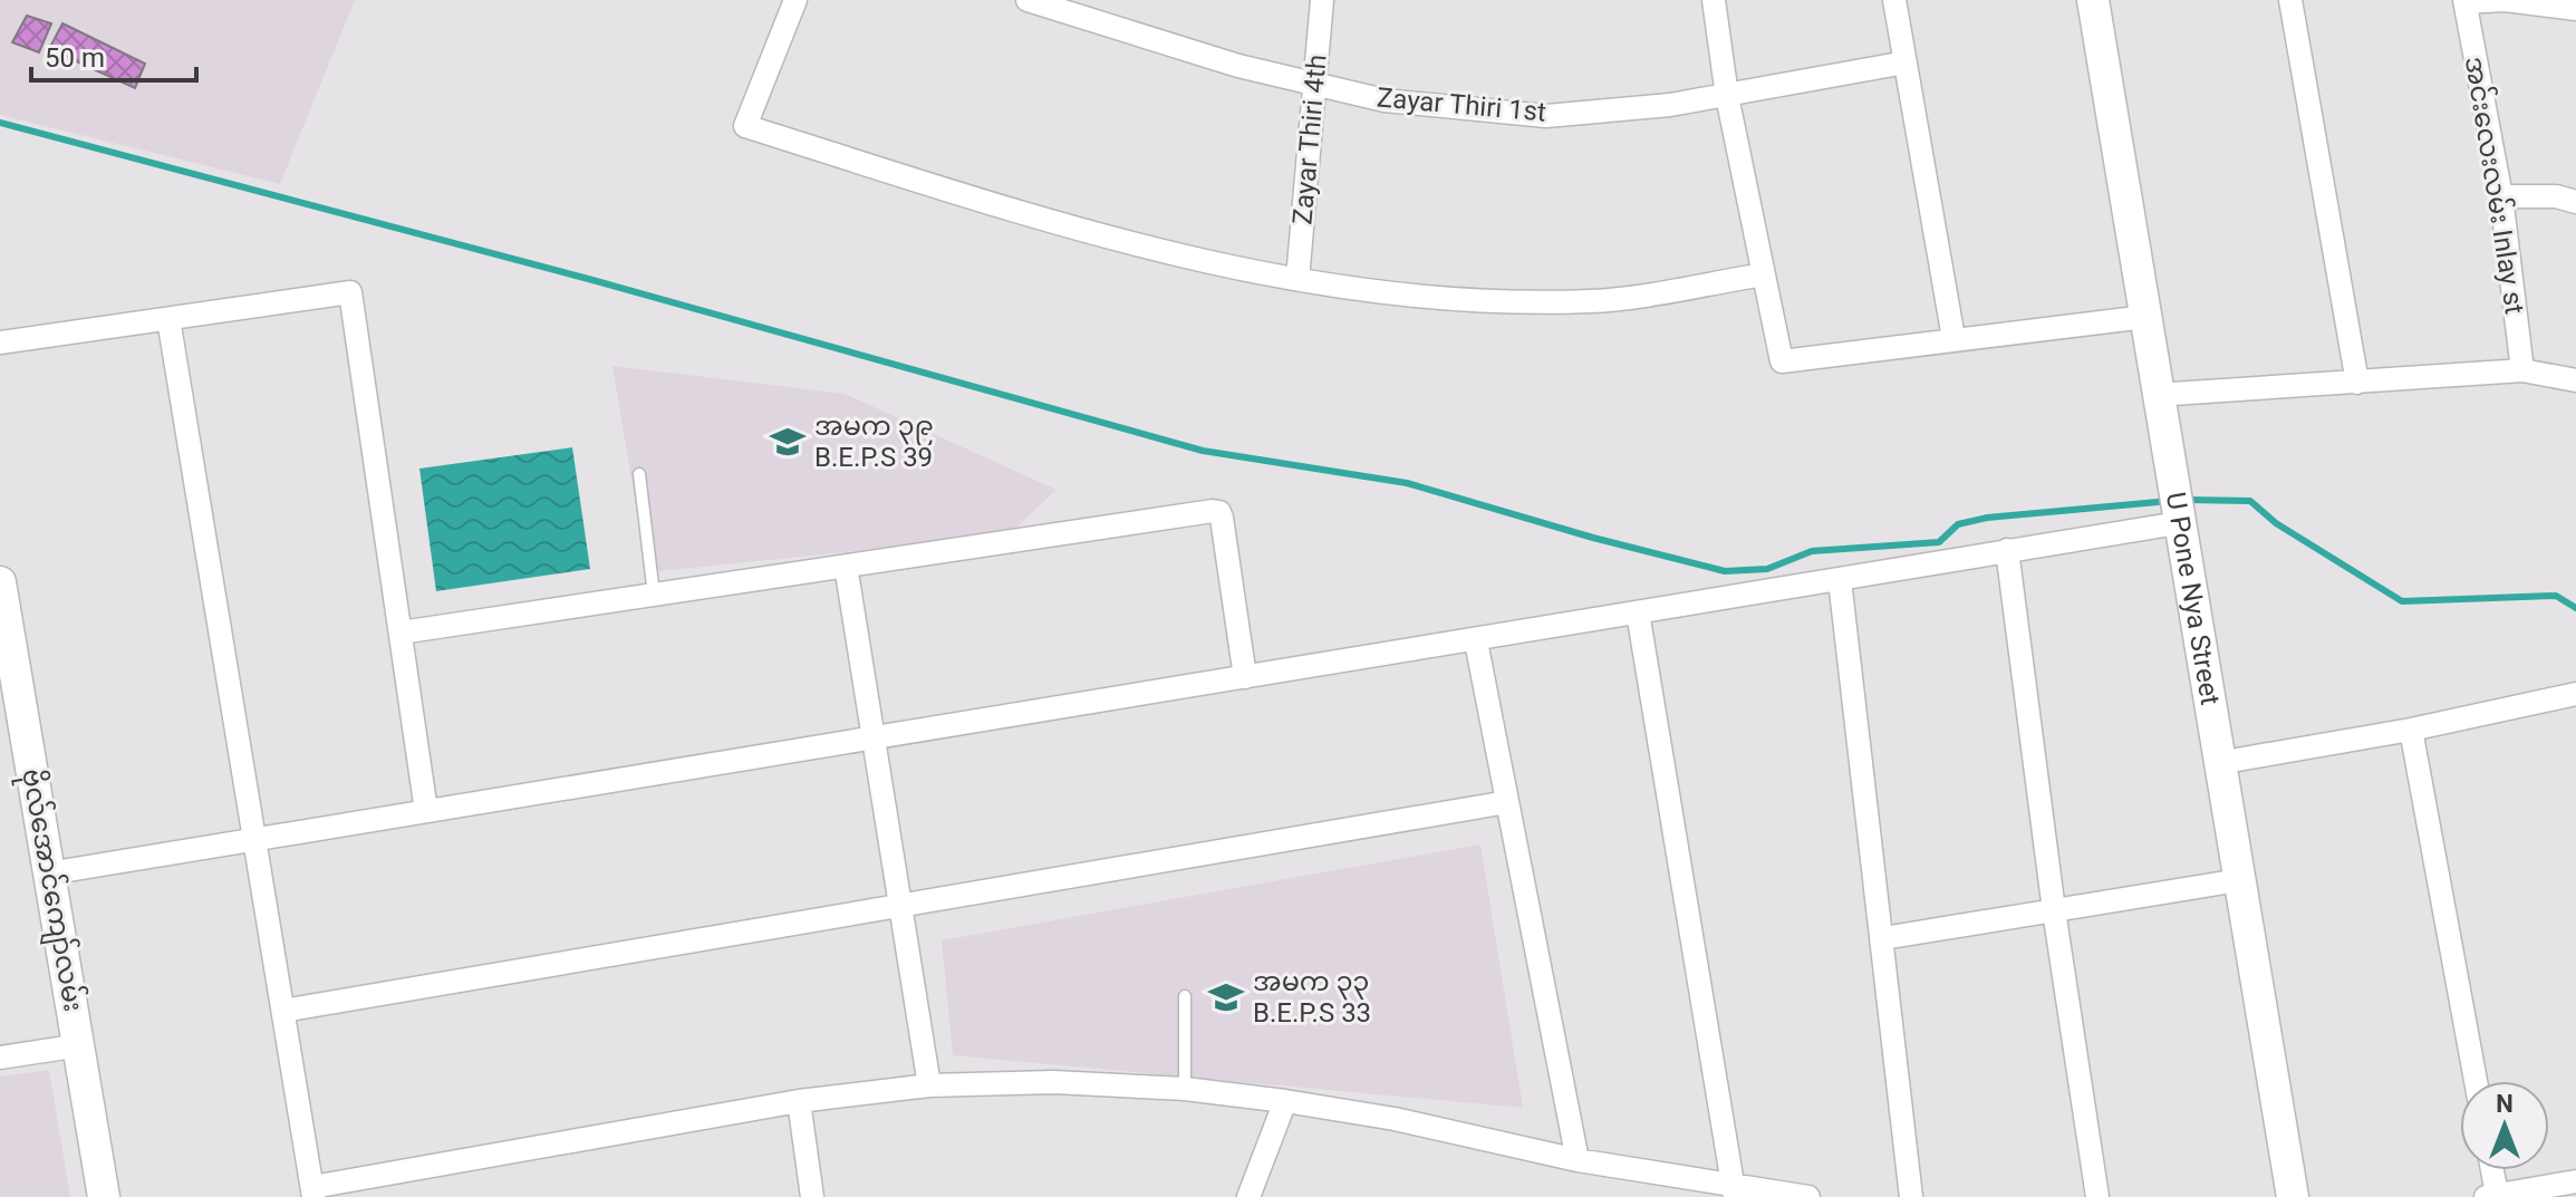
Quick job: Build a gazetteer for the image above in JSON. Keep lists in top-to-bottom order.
{
  "streets": {
    "street": [
      "Zayar Thiri 1st",
      "Zayar Thiri 4th",
      "အင်းလေးလမ်း Inlay st",
      "U Pone Nya Street",
      "ဗိုလ်အောင်ကျော်လမ်း"
    ]
  },
  "crossings": [
    ["Zayar Thiri 1st", "Zayar Thiri 4th"]
  ],
  "places": {
    "school or university": ["အမက ၃၉ B.E.P.S 39", "အမက ၃၃ B.E.P.S 33"]
  },
  "scale_bar": "50 m",
  "north": "top"
}
